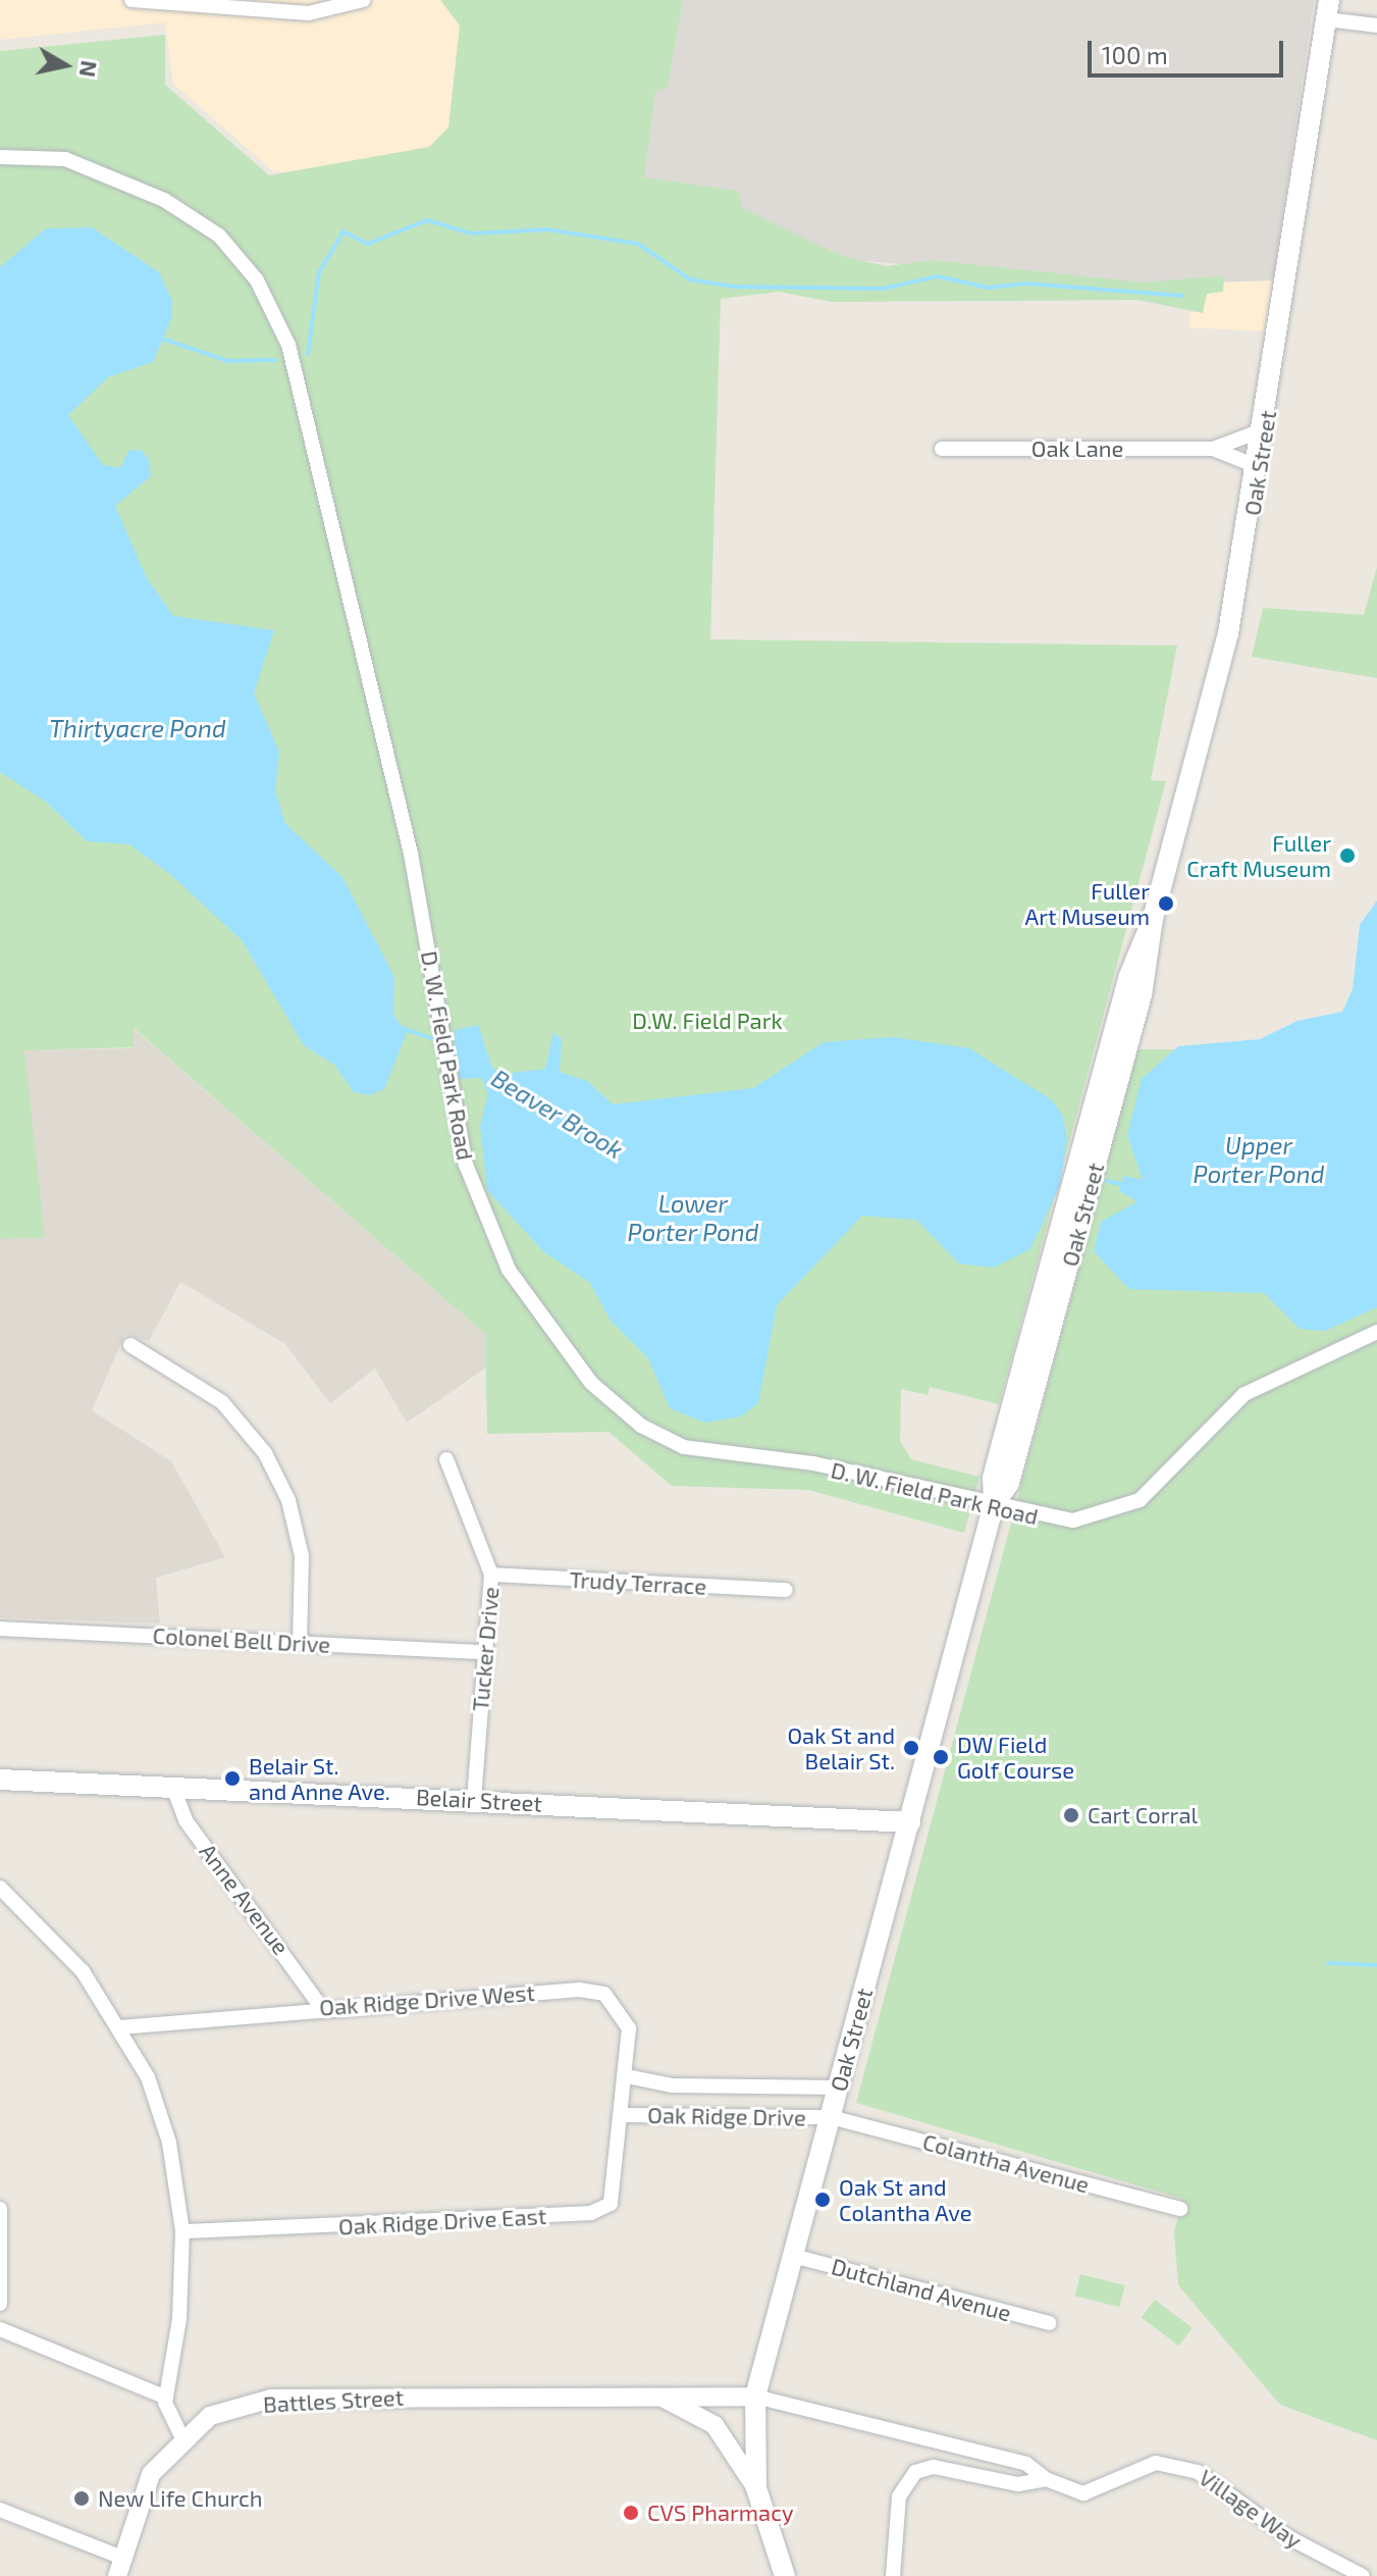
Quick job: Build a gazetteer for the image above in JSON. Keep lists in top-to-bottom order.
{
  "streets": {
    "main road": ["Oak Street", "Belair Street"],
    "street": [
      "Oak Lane",
      "D. W. Field Park Road",
      "Trudy Terrace",
      "Colonel Bell Drive",
      "Tucker Drive",
      "Anne Avenue",
      "Oak Ridge Drive West",
      "Oak Ridge Drive",
      "Colantha Avenue",
      "Oak Ridge Drive East",
      "Dutchland Avenue",
      "Battles Street",
      "Village Way"
    ]
  },
  "crossings": [
    ["Oak Lane", "Oak Street"],
    ["Oak Street", "D. W. Field Park Road"],
    ["Oak Street", "Belair Street"],
    ["Oak Street", "Oak Ridge Drive"],
    ["Oak Street", "Colantha Avenue"],
    ["Oak Street", "Dutchland Avenue"],
    ["Oak Street", "Battles Street"],
    ["Trudy Terrace", "Tucker Drive"],
    ["Colonel Bell Drive", "Tucker Drive"],
    ["Tucker Drive", "Belair Street"],
    ["Belair Street", "Anne Avenue"],
    ["Anne Avenue", "Oak Ridge Drive West"],
    ["Oak Ridge Drive West", "Oak Ridge Drive"],
    ["Oak Ridge Drive West", "Oak Ridge Drive East"],
    ["Oak Ridge Drive", "Colantha Avenue"],
    ["Oak Ridge Drive", "Oak Ridge Drive East"]
  ],
  "water": [
    "Thirtyacre Pond",
    "Beaver Brook",
    "Upper Porter Pond",
    "Lower Porter Pond"
  ],
  "parks": ["D.W. Field Park"],
  "places": [
    "Fuller Craft Museum",
    "Fuller Art Museum",
    "Oak St and Belair St.",
    "DW Field Golf Course",
    "Belair St. and Anne Ave.",
    "Cart Corral",
    "Oak St and Colantha Ave",
    "New Life Church",
    "CVS Pharmacy"
  ],
  "scale_bar": "100 m",
  "north": "right"
}
